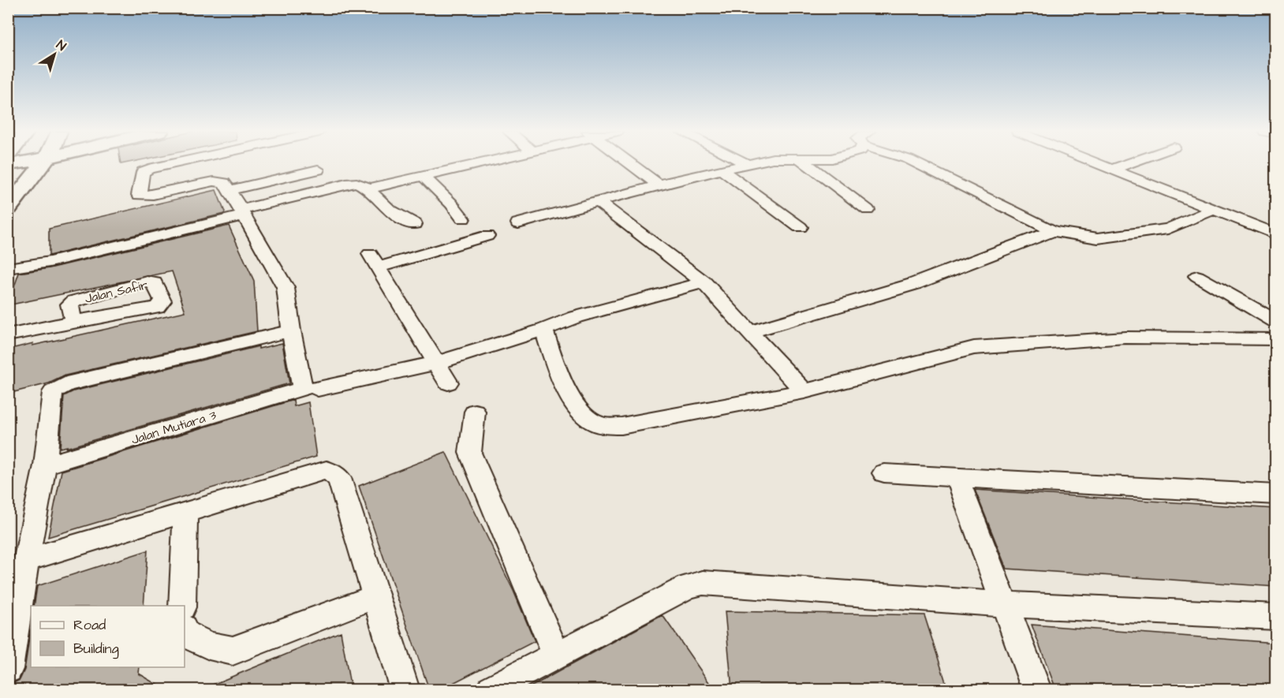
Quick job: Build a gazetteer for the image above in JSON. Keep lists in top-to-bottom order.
{
  "streets": {
    "street": ["Jalan Mutiara 3"]
  },
  "legend": ["Road", "Building"],
  "north": "top right"
}
